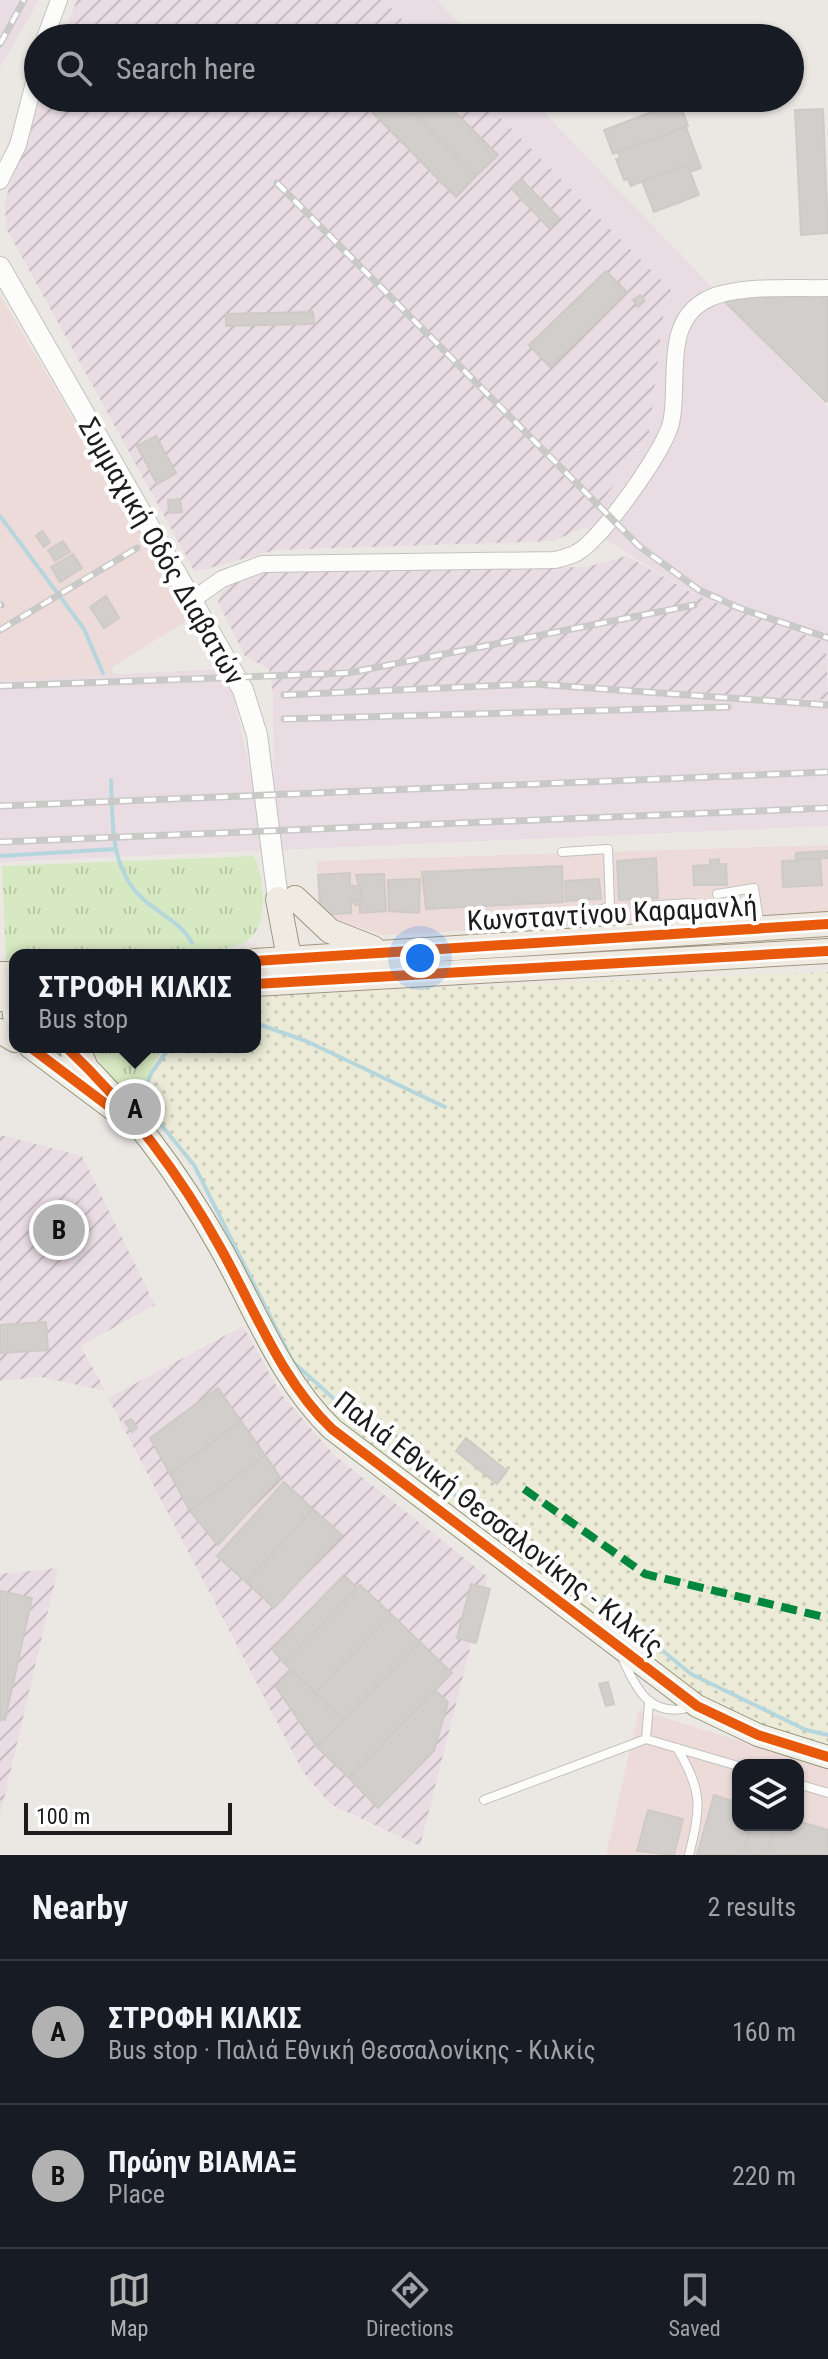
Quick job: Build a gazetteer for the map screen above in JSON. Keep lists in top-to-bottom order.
{
  "streets": {
    "main road": ["Κωνσταντίνου Καραμανλή", "Παλιά Εθνική Θεσσαλονίκης - Κιλκίς"],
    "street": ["Συμμαχική Οδός Διαβατών"]
  },
  "scale_bar": "100 m",
  "page": {
    "search": "Search here",
    "popup": ["ΣΤΡΟΦΗ ΚΙΛΚΙΣ", "Bus stop"],
    "pins": ["A", "B"],
    "scale": "100 m",
    "heading": ["Nearby", "2 results"],
    "list": [
      {
        "mark": "A",
        "name": "ΣΤΡΟΦΗ ΚΙΛΚΙΣ",
        "note": "Bus stop · Παλιά Εθνική Θεσσαλονίκης - Κιλκίς",
        "value": "160 m"
      },
      {
        "mark": "B",
        "name": "Πρώην ΒΙΑΜΑΞ",
        "note": "Place",
        "value": "220 m"
      }
    ],
    "nav": ["Map", "Directions", "Saved"]
  }
}
